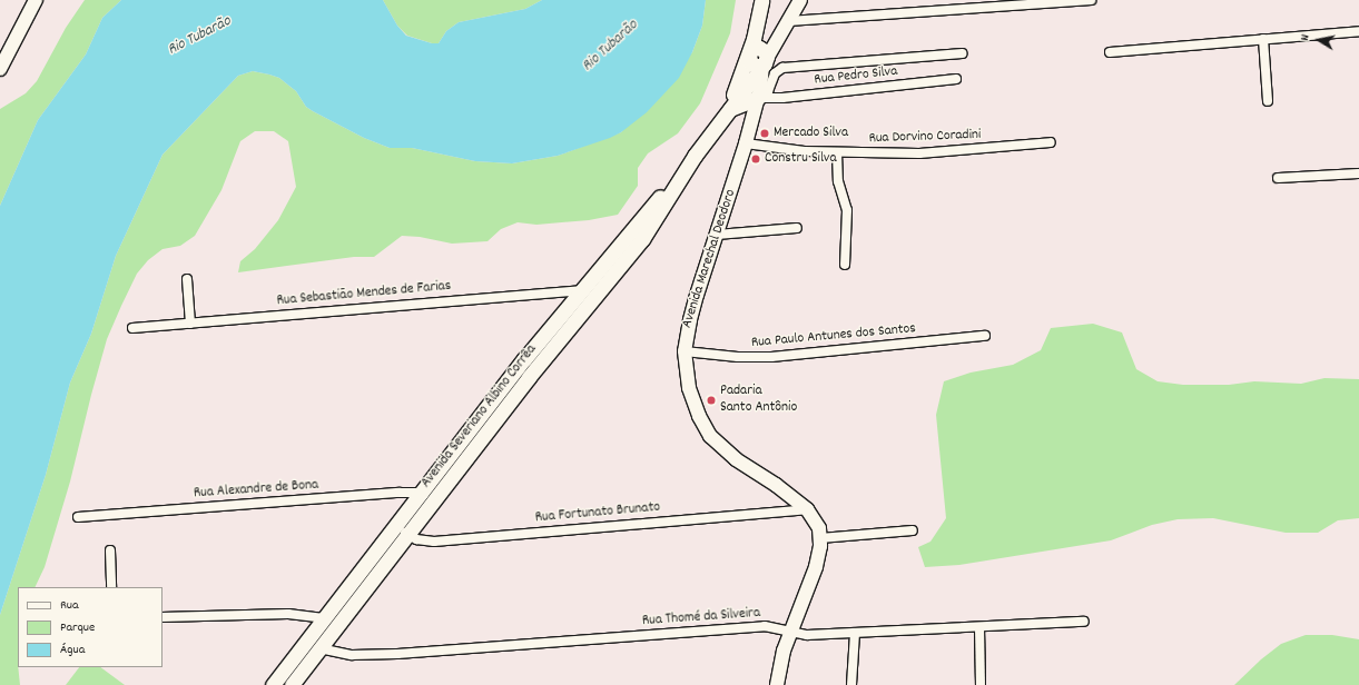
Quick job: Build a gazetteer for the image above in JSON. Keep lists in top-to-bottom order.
{
  "streets": {
    "main road": ["Avenida Marechal Deodoro", "Avenida Severiano Albino Corrêa"],
    "street": [
      "Rua Pedro Silva",
      "Rua Dorvino Coradini",
      "Rua Sebastião Mendes de Farias",
      "Rua Paulo Antunes dos Santos",
      "Rua Alexandre de Bona",
      "Rua Fortunato Brunato",
      "Rua Thomé da Silveira"
    ]
  },
  "crossings": [
    ["Rua Pedro Silva", "Avenida Marechal Deodoro"],
    ["Rua Dorvino Coradini", "Avenida Marechal Deodoro"],
    ["Avenida Marechal Deodoro", "Rua Paulo Antunes dos Santos"],
    ["Avenida Marechal Deodoro", "Avenida Severiano Albino Corrêa"],
    ["Avenida Marechal Deodoro", "Rua Fortunato Brunato"],
    ["Avenida Marechal Deodoro", "Rua Thomé da Silveira"],
    ["Rua Sebastião Mendes de Farias", "Avenida Severiano Albino Corrêa"],
    ["Avenida Severiano Albino Corrêa", "Rua Alexandre de Bona"],
    ["Avenida Severiano Albino Corrêa", "Rua Fortunato Brunato"],
    ["Avenida Severiano Albino Corrêa", "Rua Thomé da Silveira"]
  ],
  "water": ["Rio Tubarão"],
  "places": ["Mercado Silva", "Constru Silva", "Padaria Santo Antônio"],
  "legend": ["Rua", "Parque", "Água"],
  "north": "left"
}
